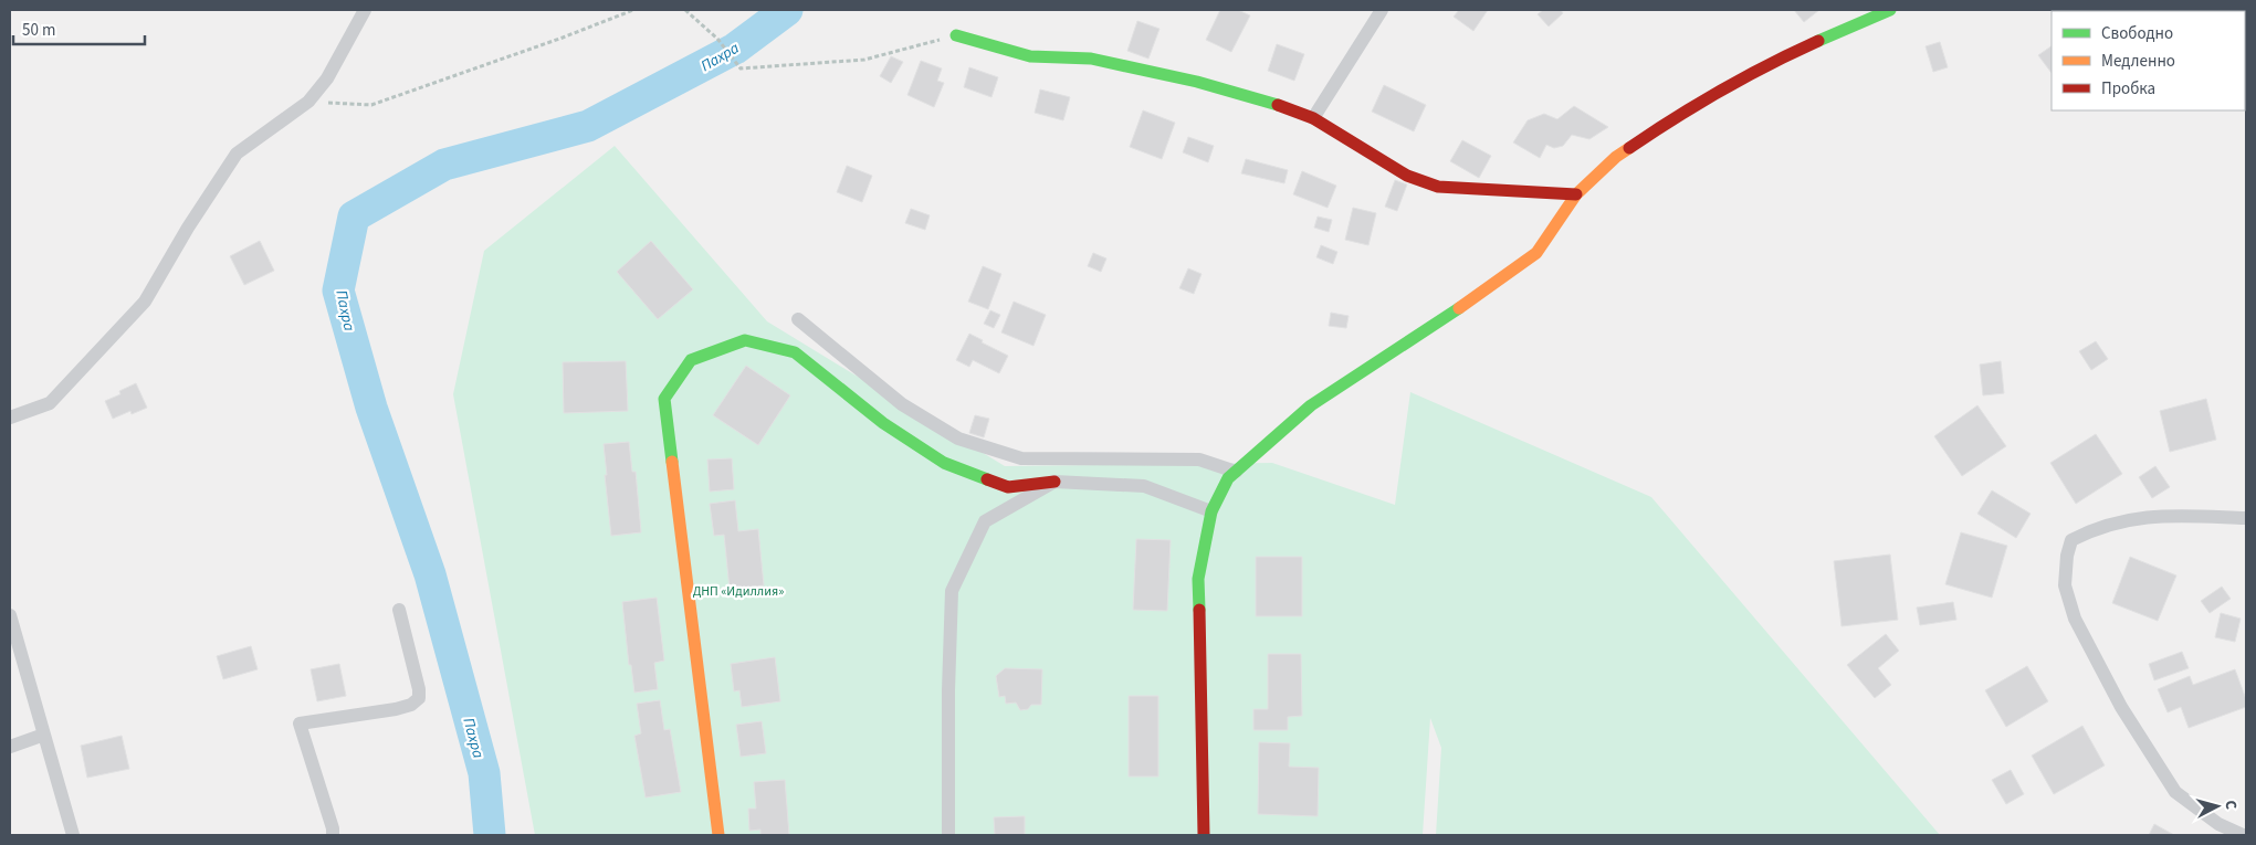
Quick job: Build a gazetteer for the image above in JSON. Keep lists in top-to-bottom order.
{
  "water": ["Пахра"],
  "parks": ["ДНП «Идиллия»"],
  "legend": ["Свободно", "Медленно", "Пробка"],
  "scale_bar": "50 m",
  "north": "right"
}
